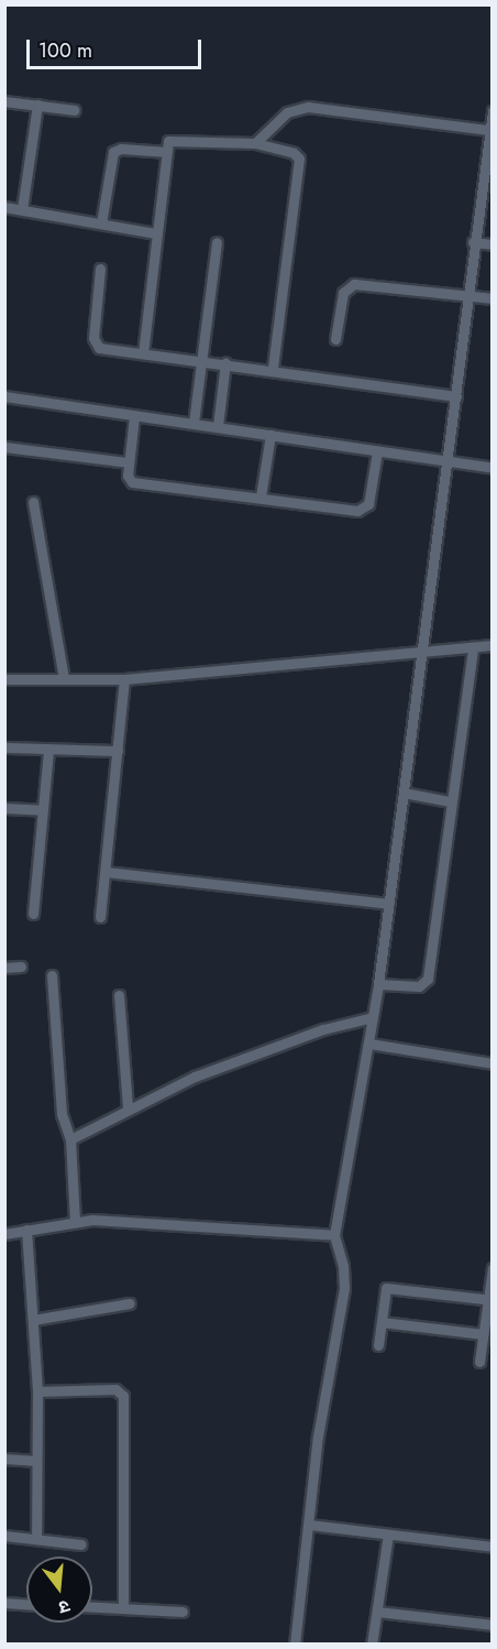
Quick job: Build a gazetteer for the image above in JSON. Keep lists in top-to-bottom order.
{
  "scale_bar": "100 m",
  "north": "bottom"
}
